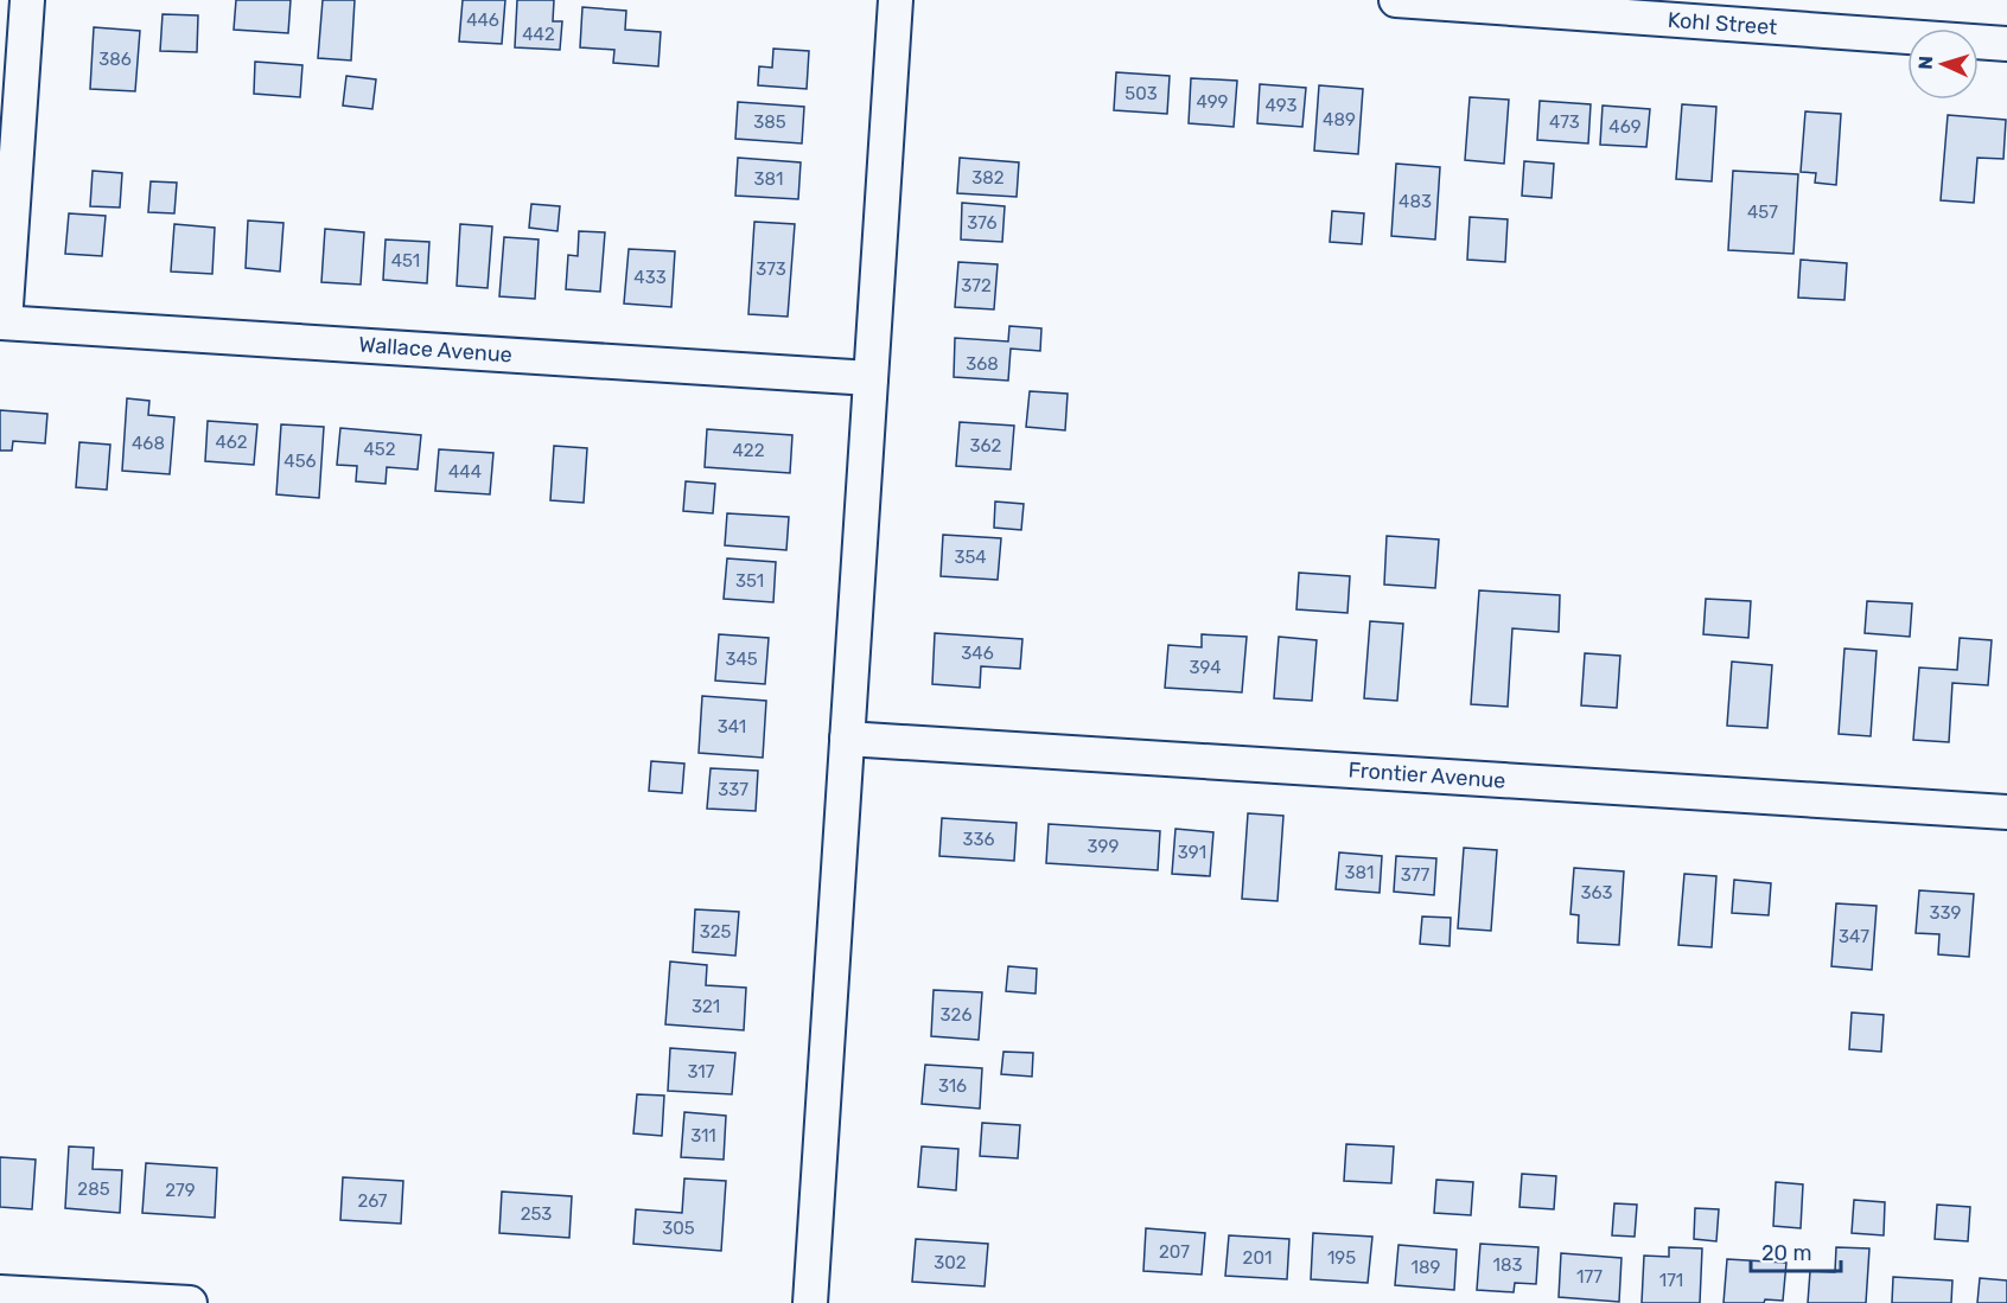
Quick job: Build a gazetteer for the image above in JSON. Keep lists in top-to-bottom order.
{
  "streets": {
    "street": ["Kohl Street", "Wallace Avenue", "Frontier Avenue"]
  },
  "house_numbers": [
    "446",
    "442",
    "386",
    "503",
    "499",
    "493",
    "489",
    "385",
    "473",
    "469",
    "382",
    "381",
    "483",
    "457",
    "376",
    "451",
    "373",
    "433",
    "372",
    "368",
    "462",
    "468",
    "362",
    "452",
    "422",
    "456",
    "444",
    "354",
    "351",
    "346",
    "345",
    "394",
    "341",
    "337",
    "336",
    "399",
    "391",
    "381",
    "377",
    "363",
    "339",
    "325",
    "347",
    "321",
    "326",
    "317",
    "316",
    "311",
    "285",
    "279",
    "267",
    "253",
    "305",
    "207",
    "201",
    "195",
    "302",
    "183",
    "189",
    "177",
    "171"
  ],
  "scale_bar": "20 m",
  "north": "left"
}
